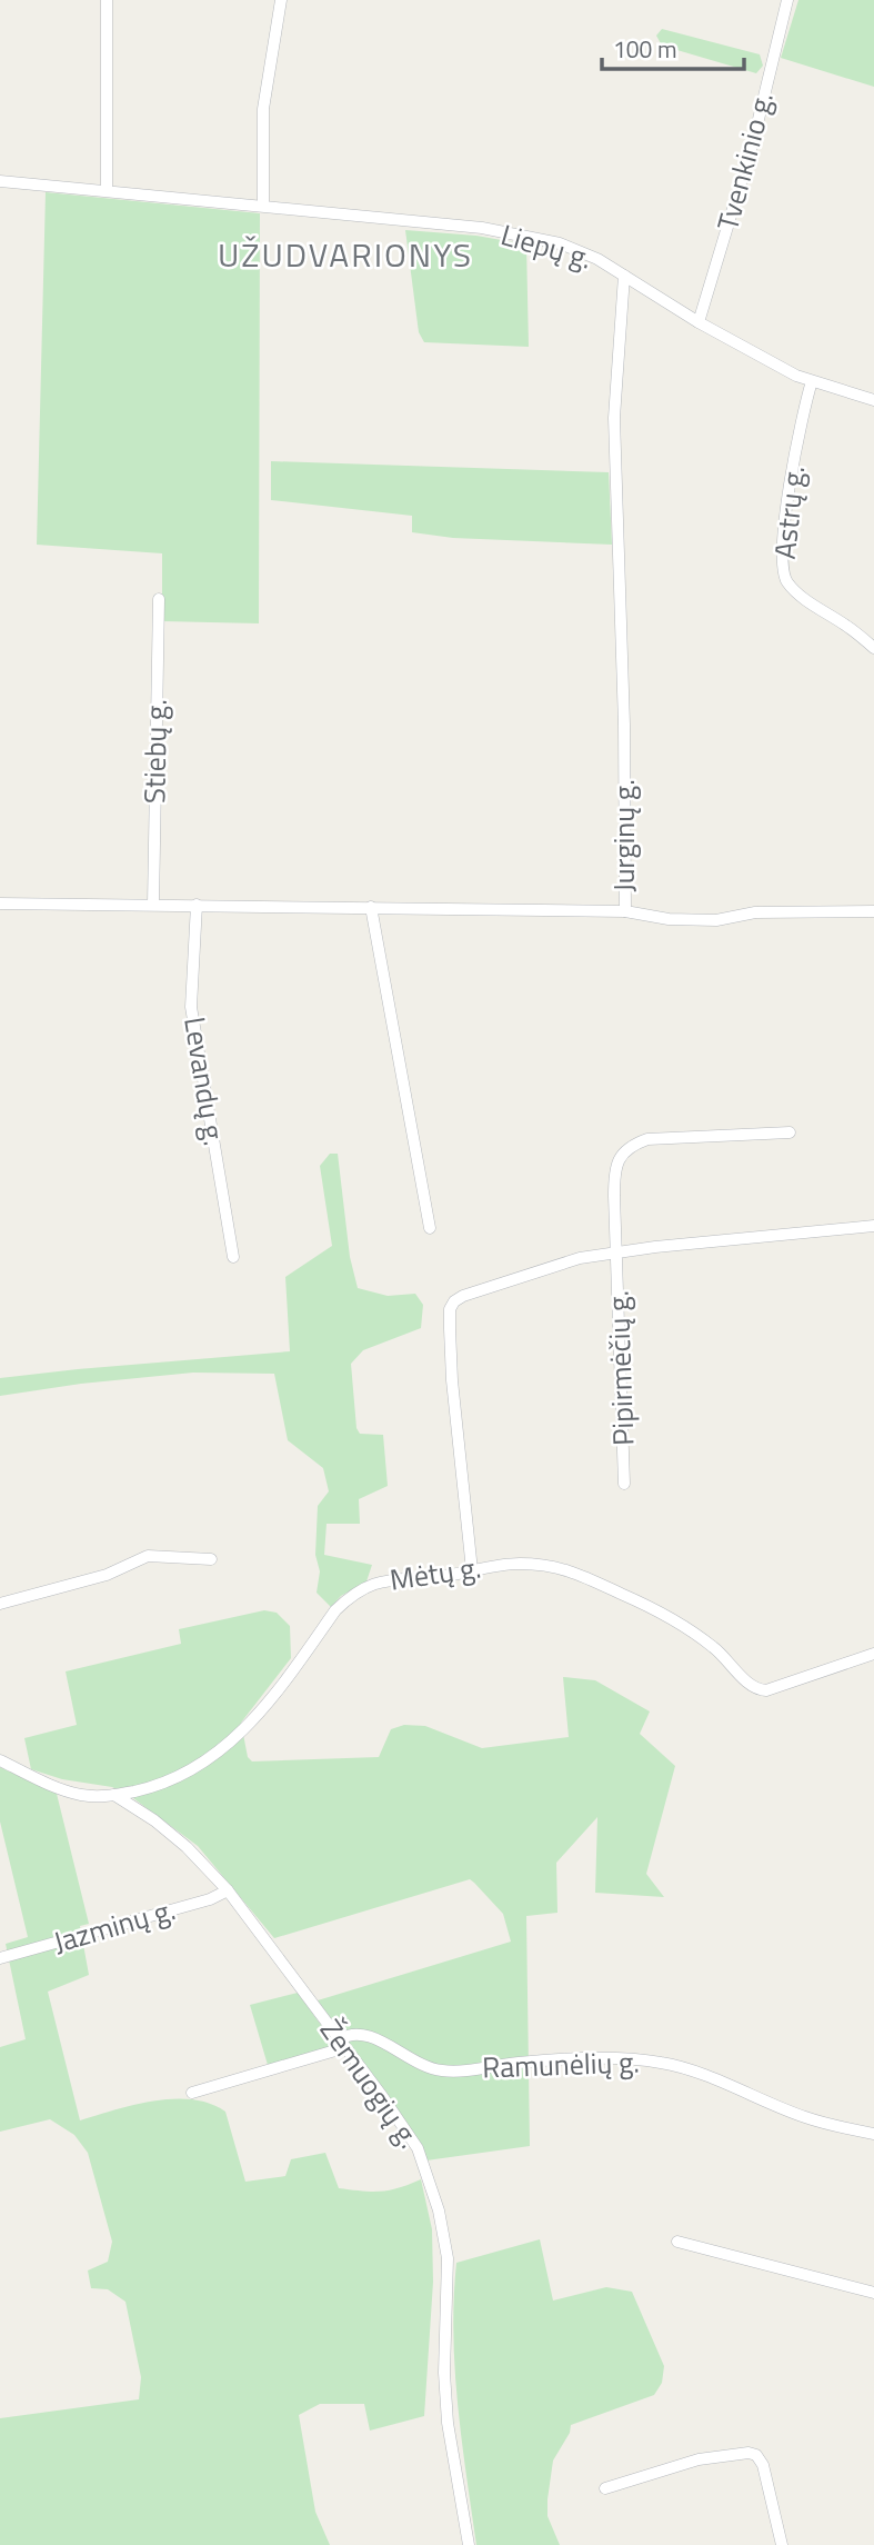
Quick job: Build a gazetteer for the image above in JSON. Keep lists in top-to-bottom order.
{
  "streets": {
    "street": [
      "Tvenkinio g.",
      "Liepų g.",
      "Astrų g.",
      "Stiebų g.",
      "Jurginų g.",
      "Levandų g.",
      "Pipirmėčių g.",
      "Mėtų g.",
      "Jazminų g.",
      "Ramunėlių g.",
      "Žemuogių g."
    ]
  },
  "crossings": [
    ["Tvenkinio g.", "Liepų g."],
    ["Liepų g.", "Astrų g."],
    ["Liepų g.", "Jurginų g."],
    ["Stiebų g.", "Jurginų g."],
    ["Jurginų g.", "Levandų g."],
    ["Mėtų g.", "Žemuogių g."],
    ["Jazminų g.", "Žemuogių g."],
    ["Ramunėlių g.", "Žemuogių g."]
  ],
  "districts": ["UŽUDVARIONYS"],
  "scale_bar": "100 m"
}
